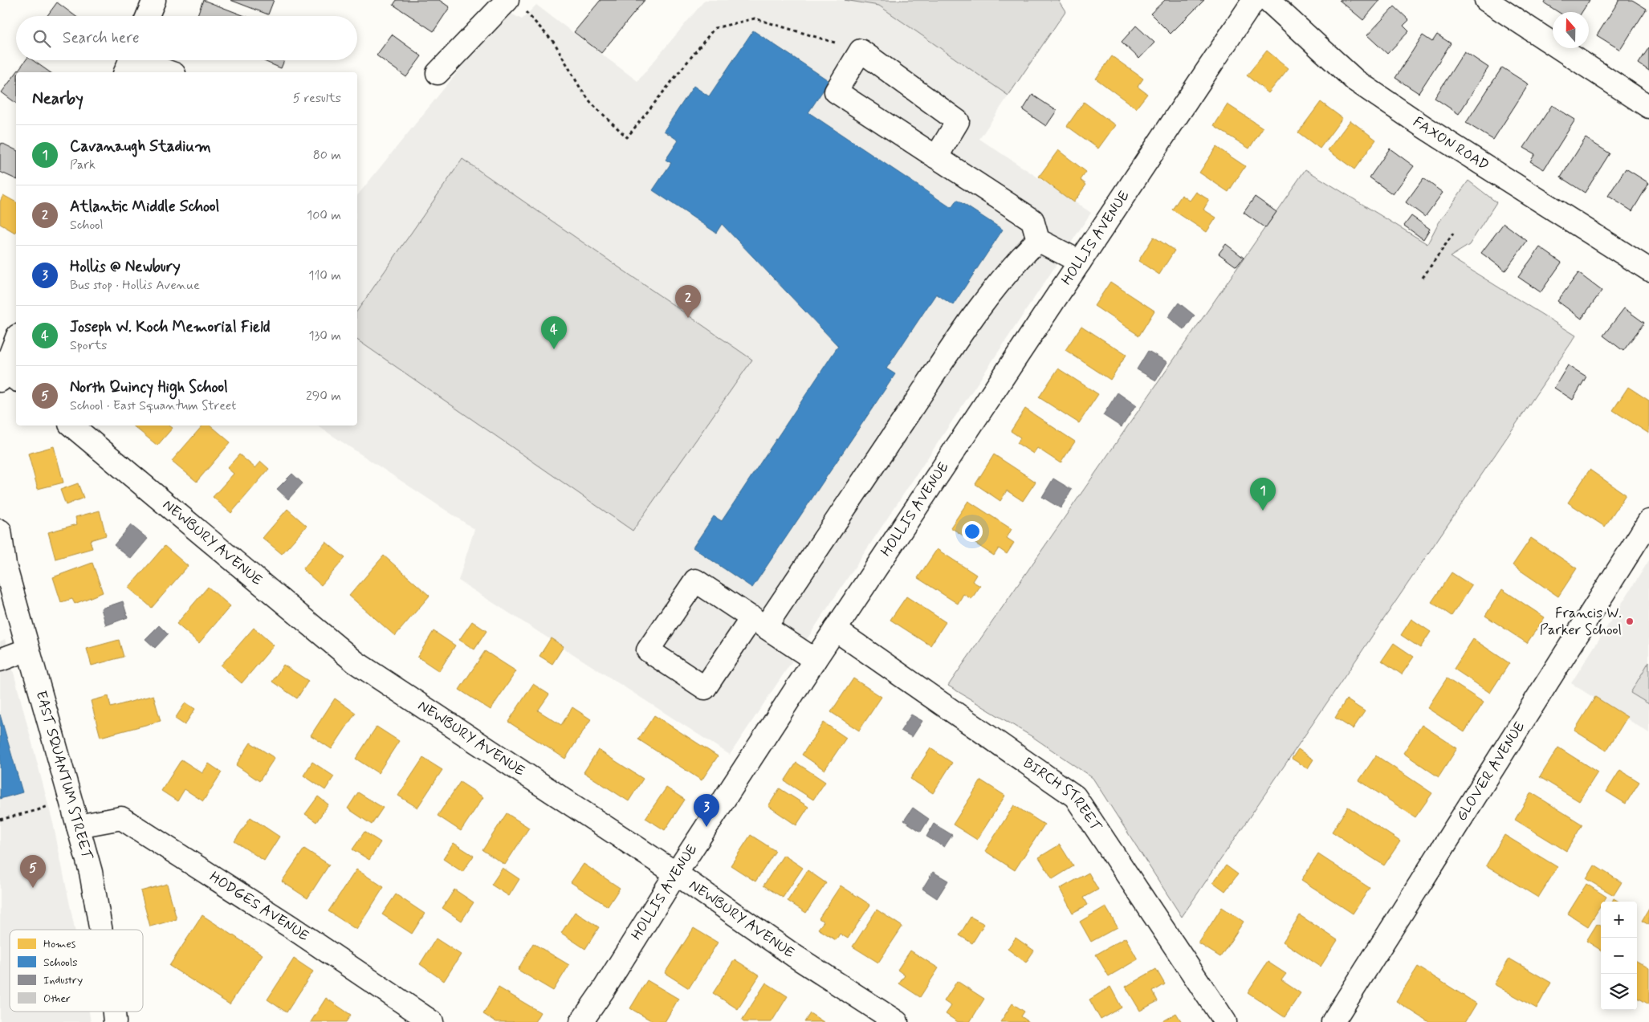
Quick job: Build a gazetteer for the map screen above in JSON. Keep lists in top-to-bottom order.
{
  "streets": {
    "street": [
      "FAXON ROAD",
      "HOLLIS AVENUE",
      "NEWBURY AVENUE",
      "GLOVER AVENUE",
      "EAST SQUANTUM STREET",
      "BIRCH STREET",
      "HODGES AVENUE"
    ]
  },
  "crossings": [
    ["HOLLIS AVENUE", "NEWBURY AVENUE"],
    ["HOLLIS AVENUE", "BIRCH STREET"],
    ["EAST SQUANTUM STREET", "HODGES AVENUE"]
  ],
  "places": ["Francis W. Parker School"],
  "legend": [
    "Homes",
    "Schools",
    "Industry",
    "Other"
  ],
  "north": "top",
  "page": {
    "search": "Search here",
    "heading": ["Nearby", "5 results"],
    "list": [
      {
        "mark": "1",
        "name": "Cavanaugh Stadium",
        "note": "Park",
        "value": "80 m"
      },
      {
        "mark": "2",
        "name": "Atlantic Middle School",
        "note": "School",
        "value": "100 m"
      },
      {
        "mark": "3",
        "name": "Hollis @ Newbury",
        "note": "Bus stop · Hollis Avenue",
        "value": "110 m"
      },
      {
        "mark": "4",
        "name": "Joseph W. Koch Memorial Field",
        "note": "Sports",
        "value": "130 m"
      },
      {
        "mark": "5",
        "name": "North Quincy High School",
        "note": "School · East Squantum Street",
        "value": "290 m"
      }
    ],
    "pins": [
      "2",
      "4",
      "1",
      "3",
      "5"
    ],
    "map_buttons": ["+", "−"]
  }
}
